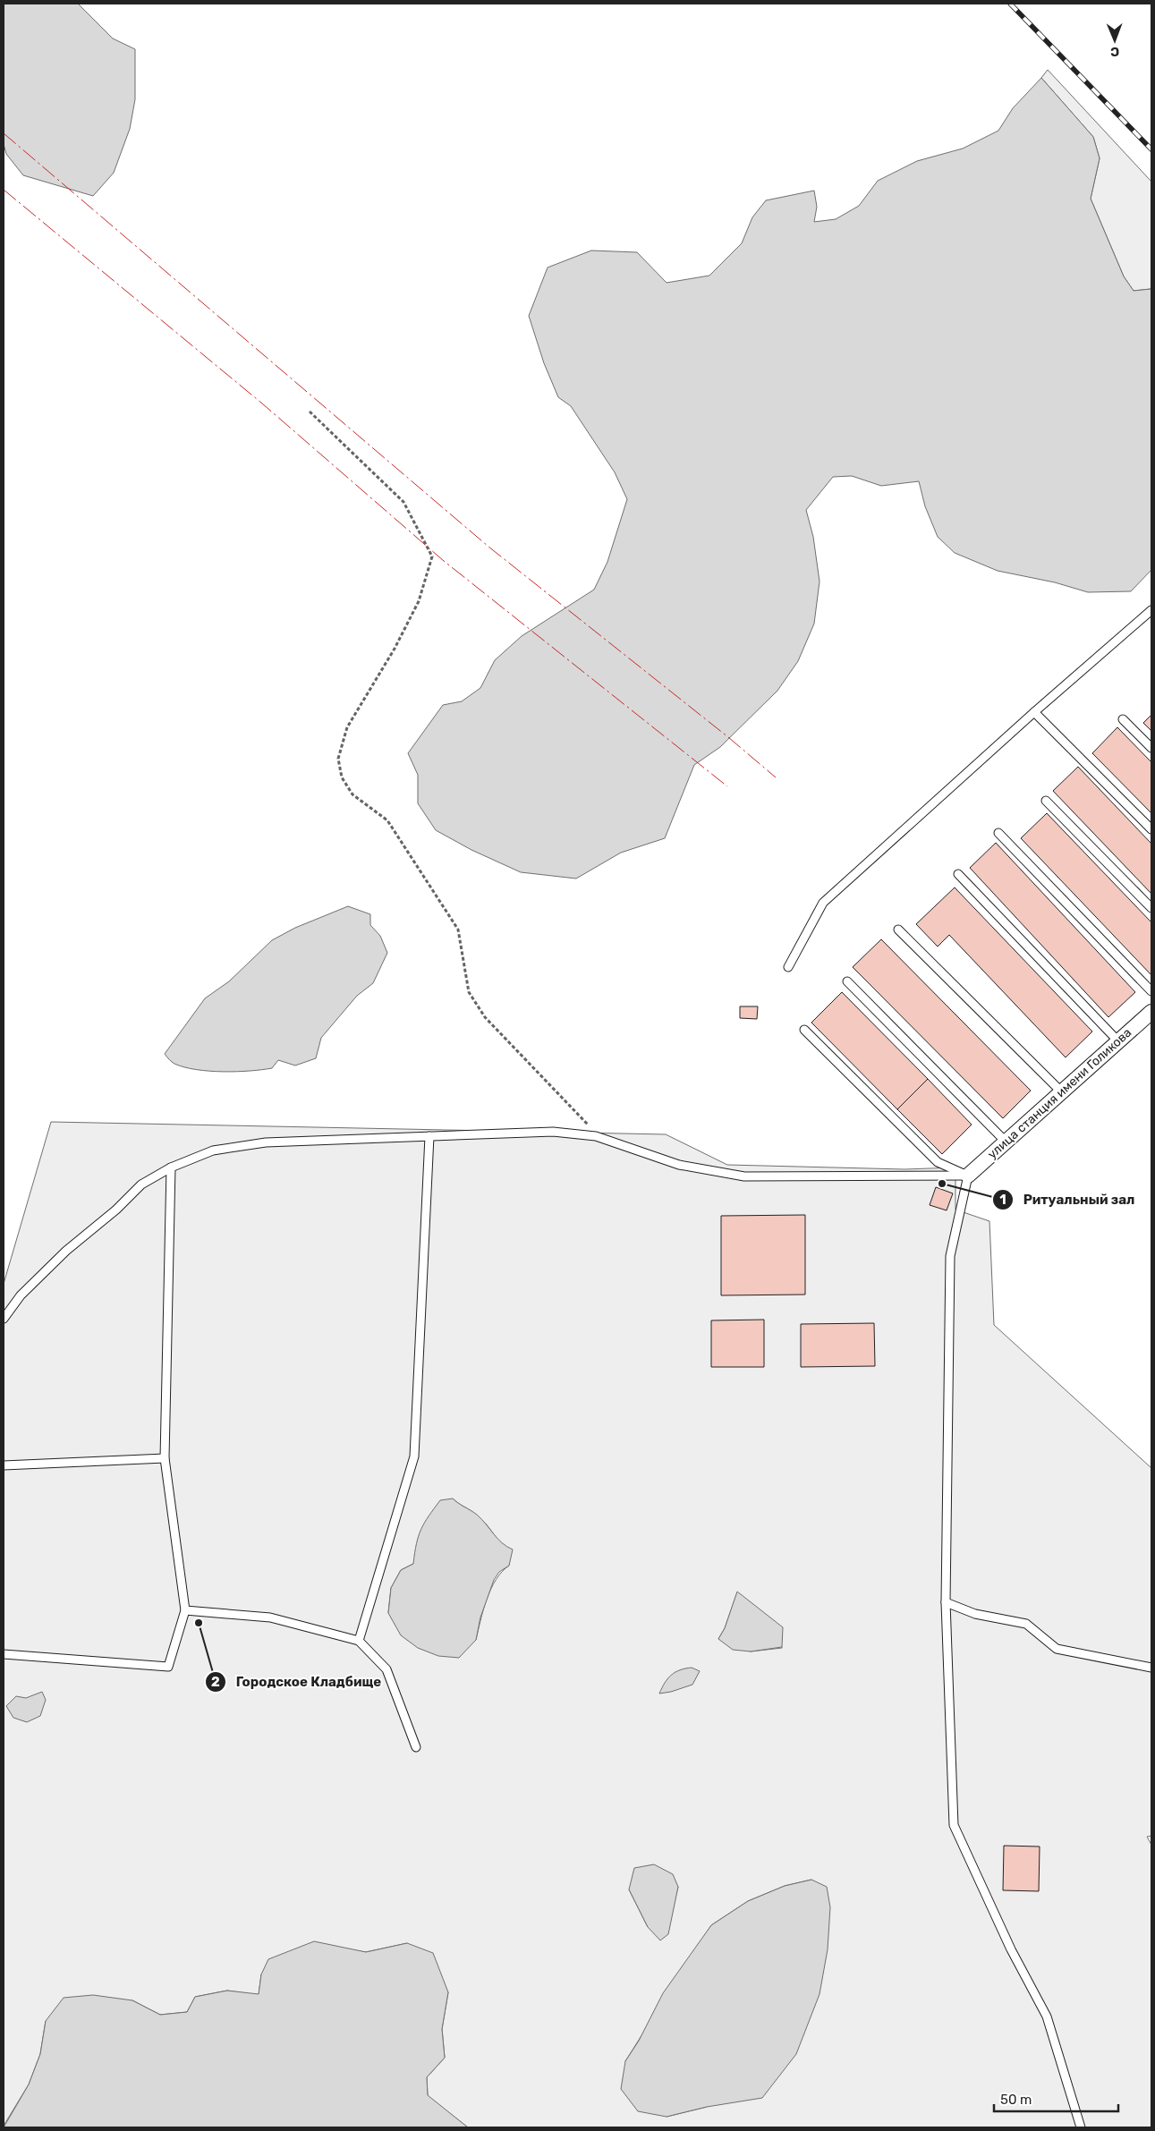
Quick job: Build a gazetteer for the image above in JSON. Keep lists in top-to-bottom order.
{
  "streets": {
    "street": ["улица станция имени Голикова"]
  },
  "places": ["Ритуальный зал", "Городское Кладбище"],
  "scale_bar": "50 m",
  "north": "bottom"
}
